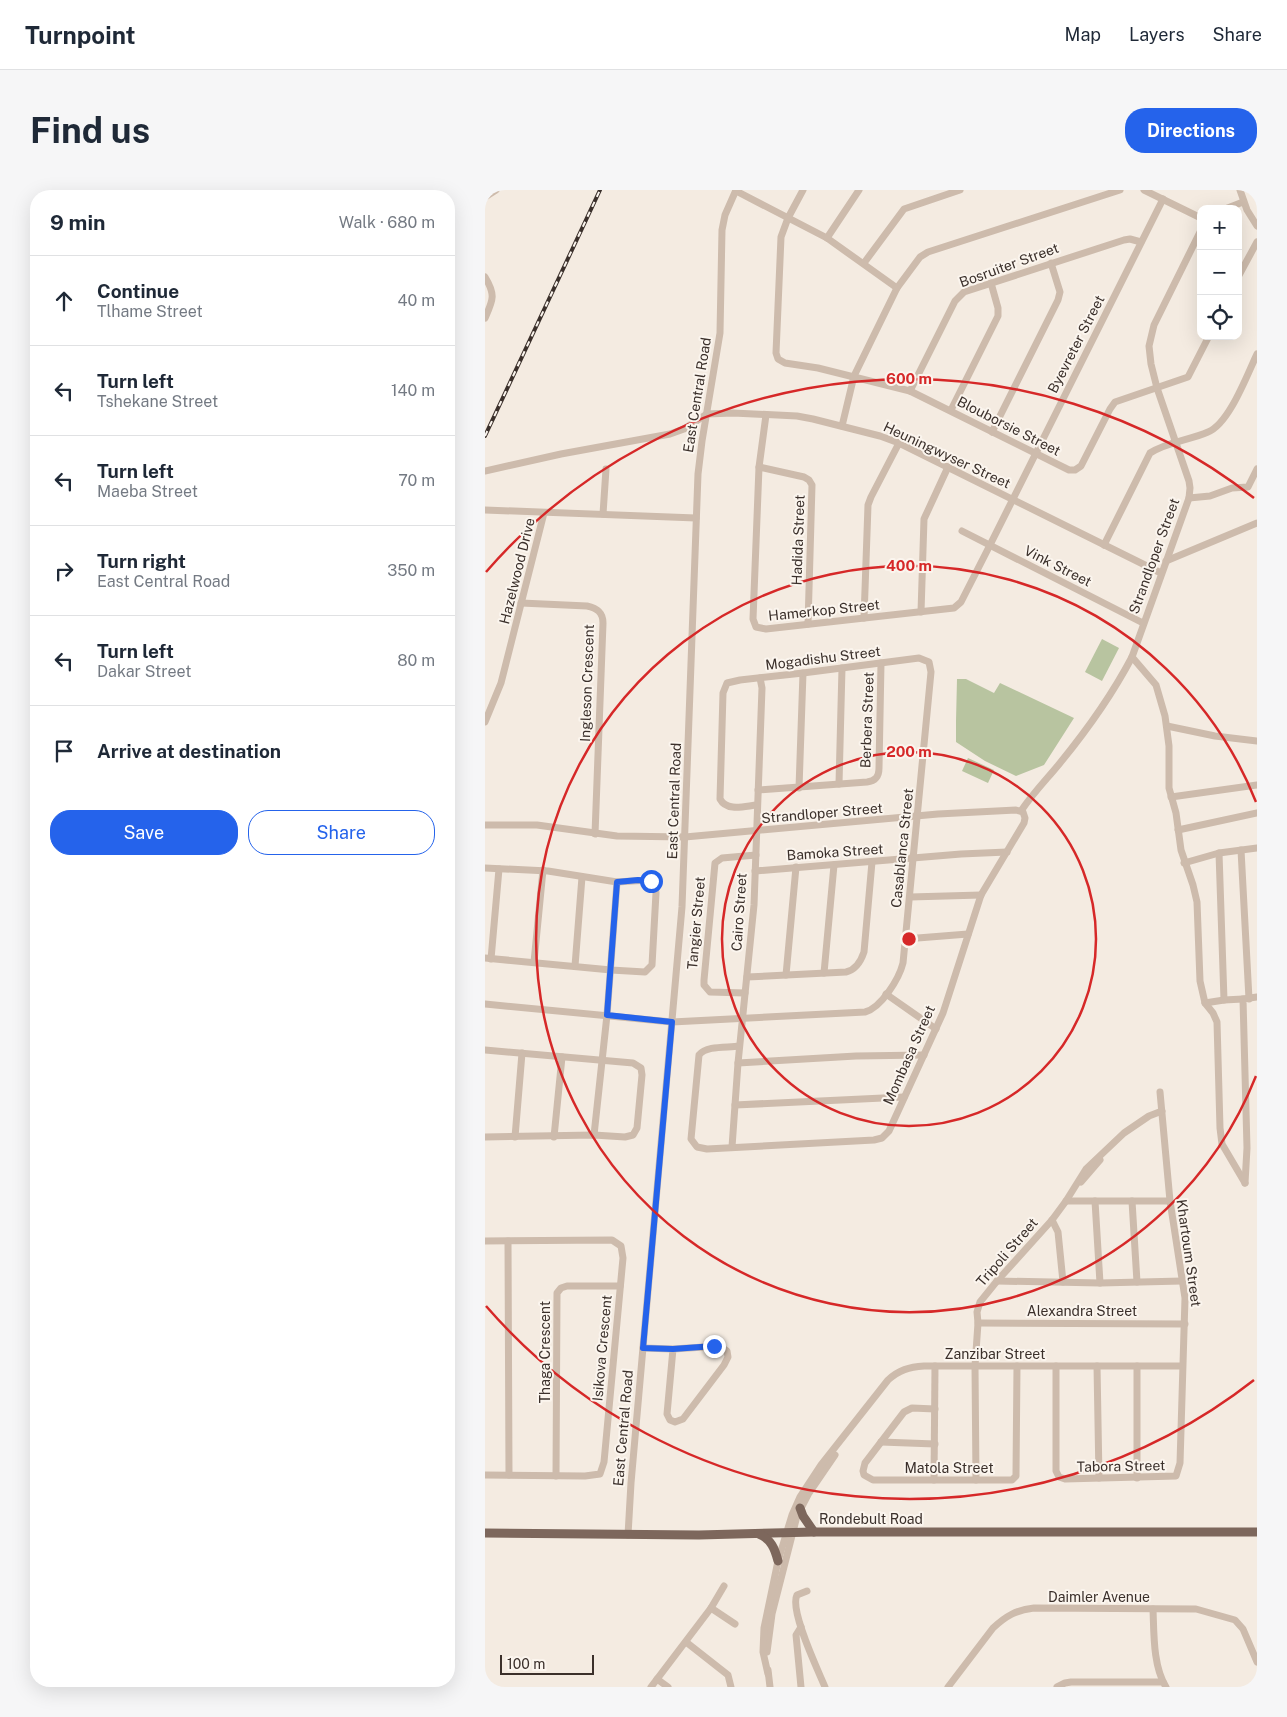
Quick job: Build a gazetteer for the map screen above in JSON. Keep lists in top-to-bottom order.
{
  "streets": {
    "main road": ["Rondebult Road"],
    "street": [
      "Bosruiter Street",
      "Byevreter Street",
      "East Central Road",
      "Blouborsie Street",
      "Heuningwyser Street",
      "Hadida Street",
      "Strandloper Street",
      "Vink Street",
      "Hazelwood Drive",
      "Hamerkop Street",
      "Mogadishu Street",
      "Ingleson Crescent",
      "Berbera Street",
      "Casablanca Street",
      "Bamoka Street",
      "Cairo Street",
      "Tangier Street",
      "Mombasa Street",
      "Tripoli Street",
      "Khartoum Street",
      "Alexandra Street",
      "Isikova Crescent",
      "Thaga Crescent",
      "Zanzibar Street",
      "Tabora Street",
      "Matola Street",
      "Daimler Avenue"
    ]
  },
  "crossings": [
    ["Bosruiter Street", "Byevreter Street"],
    ["Bosruiter Street", "Blouborsie Street"],
    ["Byevreter Street", "Blouborsie Street"],
    ["Byevreter Street", "Heuningwyser Street"],
    ["Byevreter Street", "Hamerkop Street"],
    ["East Central Road", "Heuningwyser Street"],
    ["East Central Road", "Strandloper Street"],
    ["East Central Road", "Hazelwood Drive"],
    ["East Central Road", "Casablanca Street"],
    ["East Central Road", "Rondebult Road"],
    ["Blouborsie Street", "Strandloper Street"],
    ["Heuningwyser Street", "Strandloper Street"],
    ["Heuningwyser Street", "Hamerkop Street"],
    ["Hadida Street", "Hamerkop Street"],
    ["Strandloper Street", "Vink Street"],
    ["Strandloper Street", "Casablanca Street"],
    ["Strandloper Street", "Cairo Street"],
    ["Strandloper Street", "Mombasa Street"],
    ["Vink Street", "Hamerkop Street"],
    ["Hazelwood Drive", "Ingleson Crescent"],
    ["Mogadishu Street", "Berbera Street"],
    ["Mogadishu Street", "Casablanca Street"],
    ["Mogadishu Street", "Cairo Street"],
    ["Berbera Street", "Cairo Street"],
    ["Casablanca Street", "Bamoka Street"],
    ["Casablanca Street", "Cairo Street"],
    ["Bamoka Street", "Cairo Street"],
    ["Bamoka Street", "Mombasa Street"],
    ["Cairo Street", "Tangier Street"],
    ["Cairo Street", "Mombasa Street"],
    ["Tripoli Street", "Khartoum Street"],
    ["Tripoli Street", "Alexandra Street"],
    ["Tripoli Street", "Zanzibar Street"],
    ["Tripoli Street", "Matola Street"],
    ["Khartoum Street", "Alexandra Street"],
    ["Khartoum Street", "Zanzibar Street"],
    ["Khartoum Street", "Tabora Street"],
    ["Isikova Crescent", "Thaga Crescent"],
    ["Zanzibar Street", "Tabora Street"],
    ["Zanzibar Street", "Matola Street"]
  ],
  "scale_bar": "100 m",
  "page": {
    "header": "Turnpoint",
    "nav": ["Map", "Layers", "Share"],
    "buttons": [
      "Directions",
      ["Save", "Share"]
    ],
    "title": "Find us",
    "heading": ["9 min", "Walk · 680 m"],
    "map_buttons": ["+", "−"],
    "list": [
      ["Continue", "Tlhame Street", "40 m"],
      ["Turn left", "Tshekane Street", "140 m"],
      ["Turn left", "Maeba Street", "70 m"],
      ["Turn right", "East Central Road", "350 m"],
      ["Turn left", "Dakar Street", "80 m"],
      "Arrive at destination"
    ],
    "scale": "100 m"
  },
  "rings": ["600 m", "400 m", "200 m"]
}
